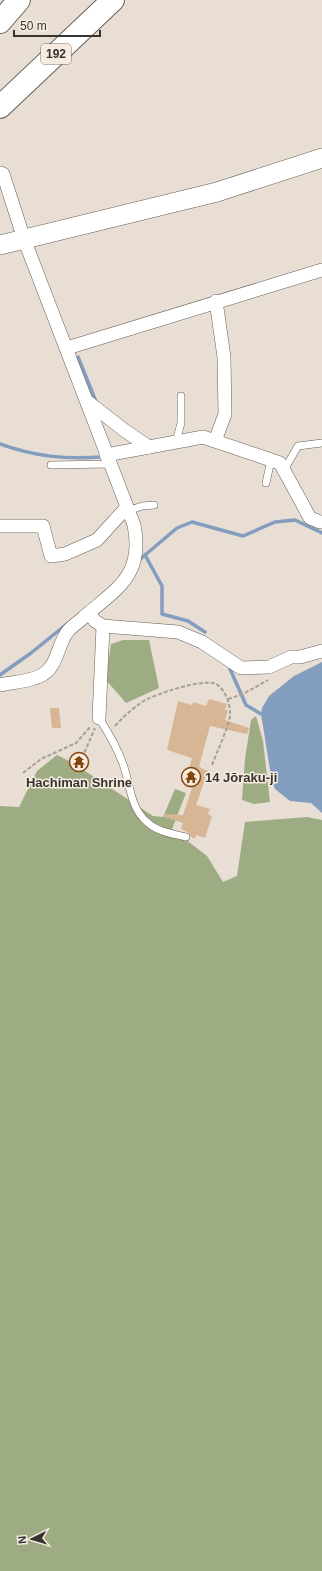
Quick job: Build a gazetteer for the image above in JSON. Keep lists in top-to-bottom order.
{
  "streets": {
    "highway": ["192"]
  },
  "places": {
    "temple": ["Hachiman Shrine", "14 Jōraku-ji"]
  },
  "scale_bar": "50 m",
  "north": "left"
}
